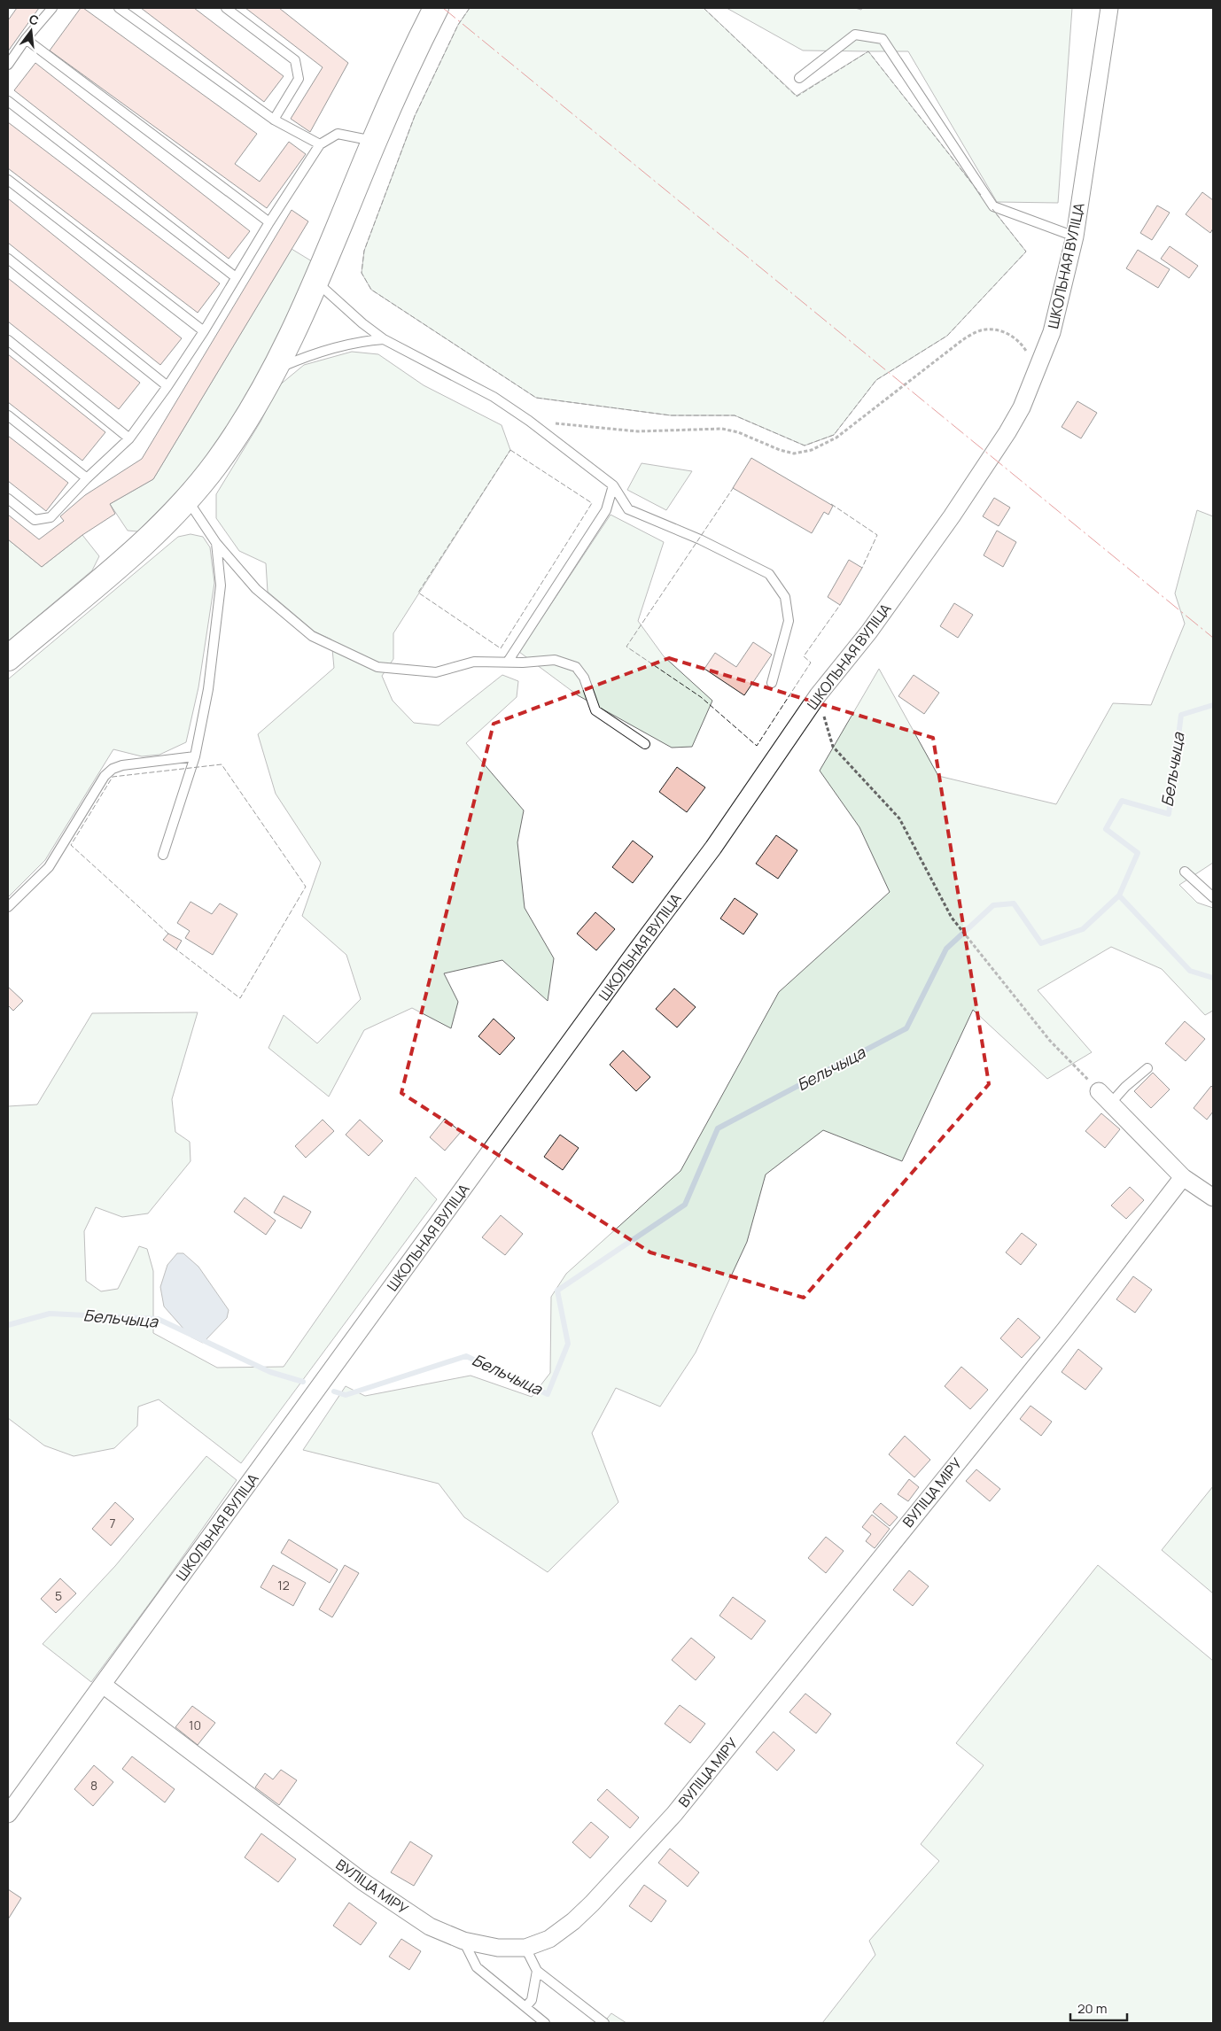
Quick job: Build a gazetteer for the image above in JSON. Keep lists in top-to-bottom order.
{
  "streets": {
    "street": ["ШКОЛЬНАЯ ВУЛІЦА", "ВУЛІЦА МІРУ"]
  },
  "crossings": [
    ["ШКОЛЬНАЯ ВУЛІЦА", "ВУЛІЦА МІРУ"]
  ],
  "water": ["Бельчыца"],
  "house_numbers": [
    "7",
    "12",
    "5",
    "10",
    "8"
  ],
  "scale_bar": "20 m",
  "north": "top"
}
